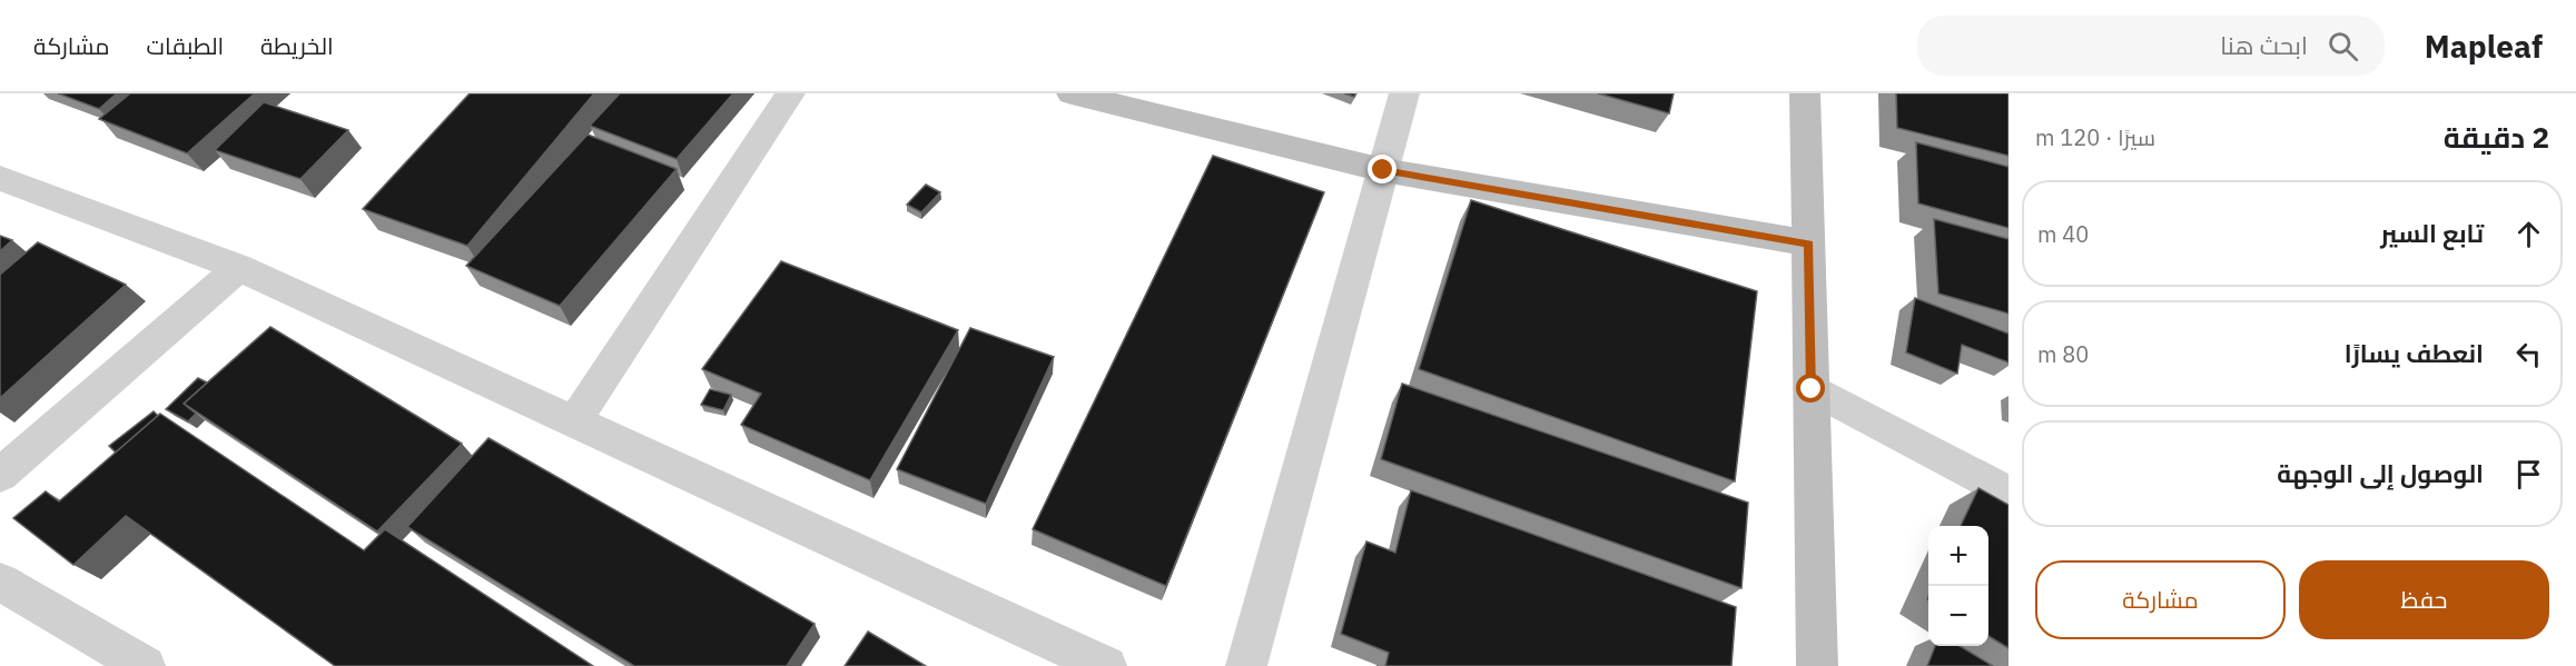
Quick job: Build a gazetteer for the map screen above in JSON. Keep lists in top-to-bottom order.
{
  "page": {
    "header": "Mapleaf",
    "search": "ابحث هنا",
    "nav": ["الخريطة", "الطبقات", "مشاركة"],
    "heading": ["2 دقيقة", "سيرًا · 120 m"],
    "list": [
      ["تابع السير", "40 m"],
      ["انعطف يسارًا", "80 m"],
      "الوصول إلى الوجهة"
    ],
    "map_buttons": ["+", "−"],
    "buttons": ["حفظ", "مشاركة"]
  }
}
